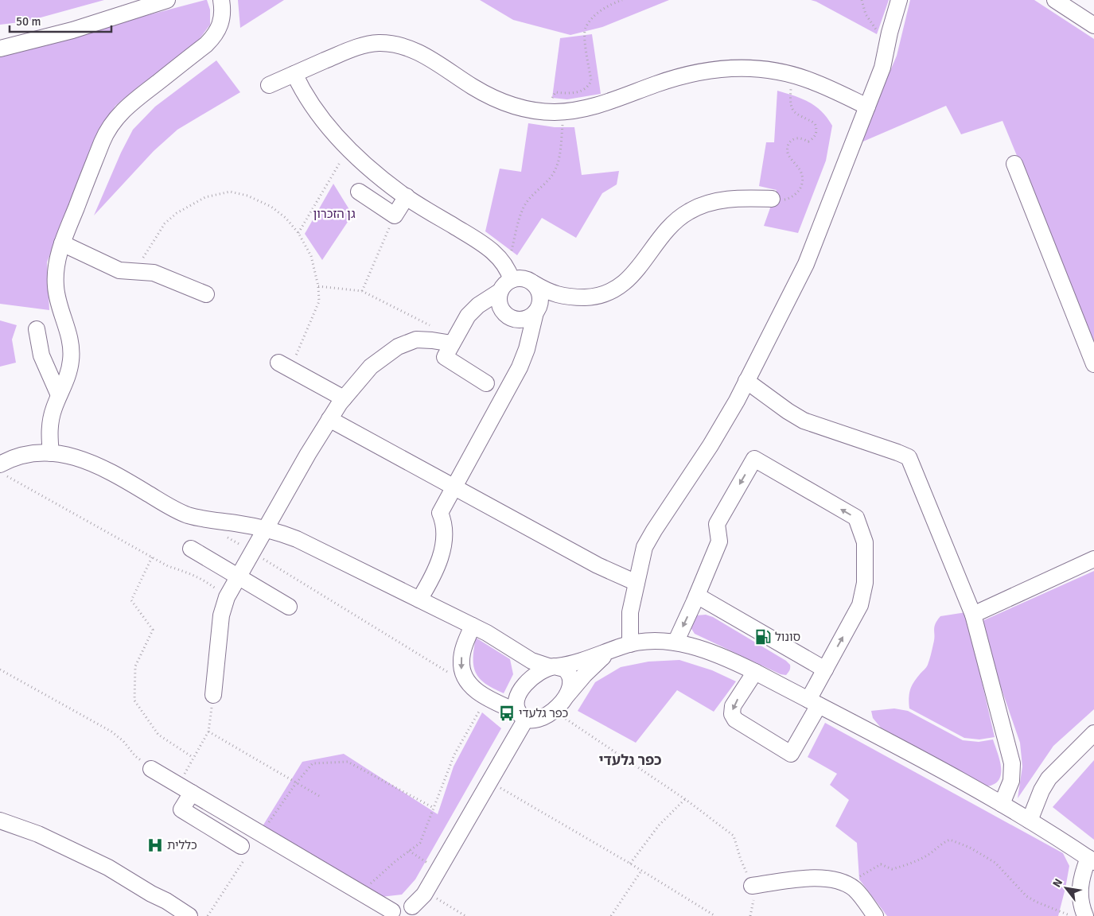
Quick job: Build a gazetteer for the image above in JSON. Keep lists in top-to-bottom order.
{
  "districts": ["כפר גלעדי"],
  "parks": ["גן הזכרון"],
  "places": {
    "fuel station": ["סונול"],
    "bus stop": ["כפר גלעדי"],
    "hospital": ["כללית"]
  },
  "scale_bar": "50 m",
  "north": "top left"
}
